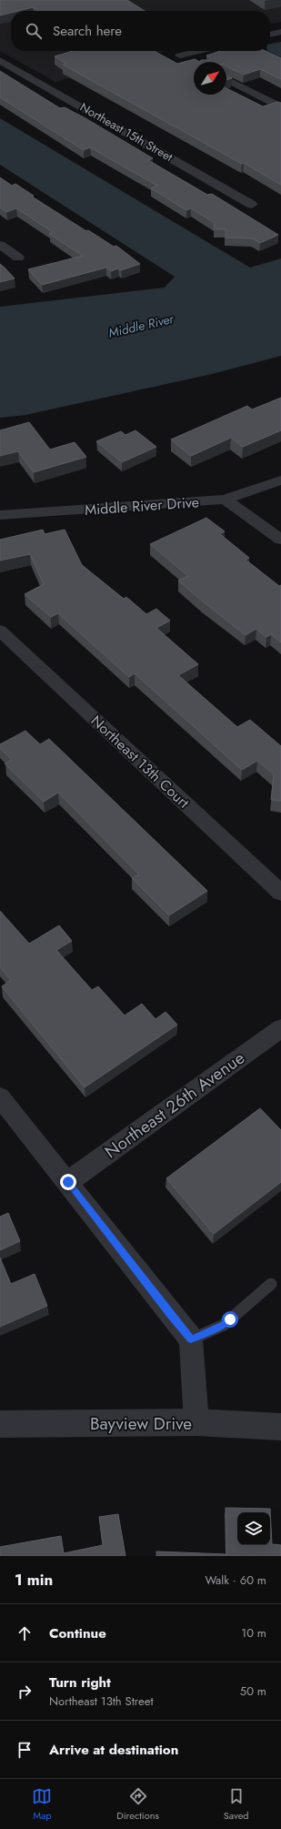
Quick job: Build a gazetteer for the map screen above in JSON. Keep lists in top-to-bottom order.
{
  "streets": {
    "street": [
      "Northeast 15th Street",
      "Middle River Drive",
      "Northeast 13th Court",
      "Northeast 26th Avenue",
      "Bayview Drive"
    ]
  },
  "water": ["Middle River"],
  "north": "top right",
  "page": {
    "search": "Search here",
    "heading": ["1 min", "Walk · 60 m"],
    "list": [
      ["Continue", "10 m"],
      ["Turn right", "Northeast 13th Street", "50 m"],
      "Arrive at destination"
    ],
    "nav": ["Map", "Directions", "Saved"]
  }
}
